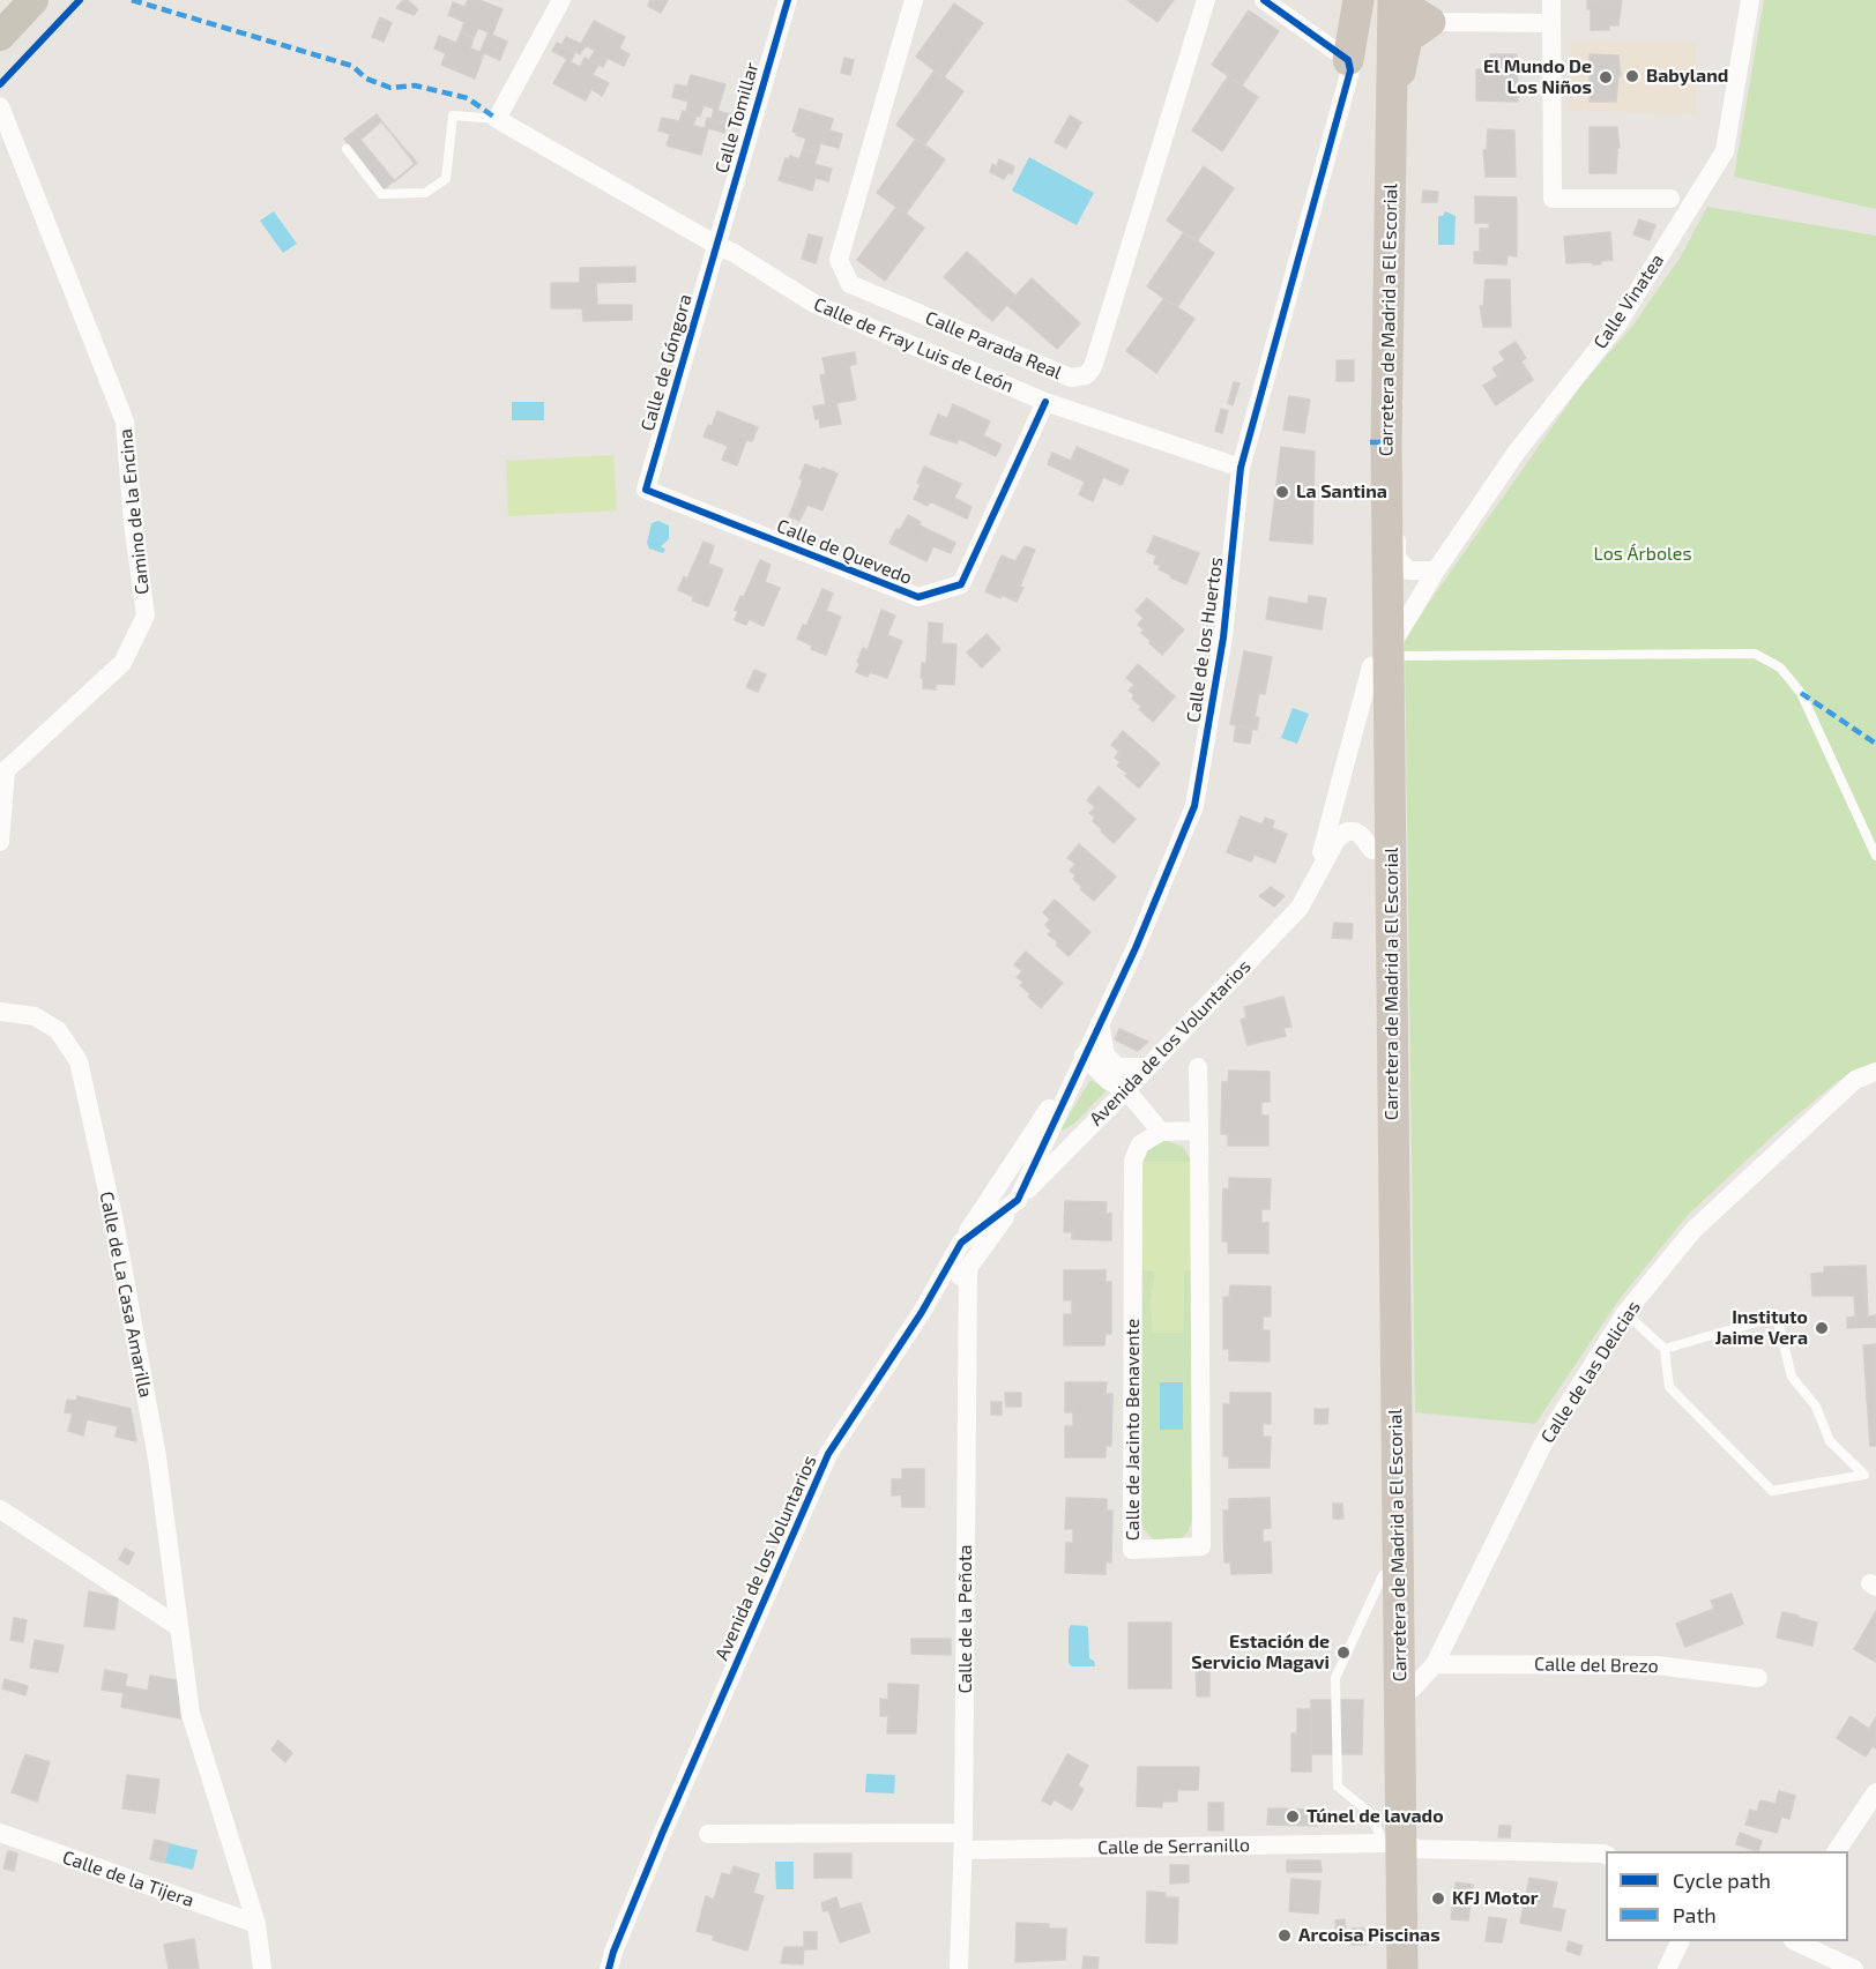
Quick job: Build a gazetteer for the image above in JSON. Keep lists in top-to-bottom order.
{
  "streets": {
    "highway": ["Carretera de Madrid a El Escorial"],
    "street": [
      "Calle Tomillar",
      "Calle Vinatea",
      "Calle de Fray Luis de León",
      "Calle Parada Real",
      "Calle de Góngora",
      "Camino de la Encina",
      "Calle de Quevedo",
      "Calle de los Huertos",
      "Avenida de los Voluntarios",
      "Calle de La Casa Amarilla",
      "Calle de las Delicias",
      "Calle de Jacinto Benavente",
      "Calle de la Peñota",
      "Calle del Brezo",
      "Calle de Serranillo",
      "Calle de la Tijera"
    ]
  },
  "crossings": [
    ["Calle Tomillar", "Calle de Fray Luis de León"],
    ["Calle Tomillar", "Calle de Góngora"],
    ["Calle Vinatea", "Carretera de Madrid a El Escorial"],
    ["Calle Vinatea", "Avenida de los Voluntarios"],
    ["Carretera de Madrid a El Escorial", "Avenida de los Voluntarios"],
    ["Carretera de Madrid a El Escorial", "Calle de las Delicias"],
    ["Carretera de Madrid a El Escorial", "Calle de Serranillo"],
    ["Calle de Fray Luis de León", "Calle de Góngora"],
    ["Calle de Fray Luis de León", "Calle de Quevedo"],
    ["Calle de Fray Luis de León", "Calle de los Huertos"],
    ["Calle de Góngora", "Calle de Quevedo"],
    ["Calle de los Huertos", "Avenida de los Voluntarios"],
    ["Avenida de los Voluntarios", "Calle de la Peñota"],
    ["Calle de La Casa Amarilla", "Calle de la Tijera"],
    ["Calle de las Delicias", "Calle del Brezo"],
    ["Calle de la Peñota", "Calle de Serranillo"]
  ],
  "parks": ["Los Árboles"],
  "places": [
    "Babyland",
    "El Mundo De Los Niños",
    "La Santina",
    "Instituto Jaime Vera",
    "Estación de Servicio Magavi",
    "Túnel de lavado",
    "KFJ Motor",
    "Arcoisa Piscinas"
  ],
  "legend": ["Cycle path", "Path"]
}
